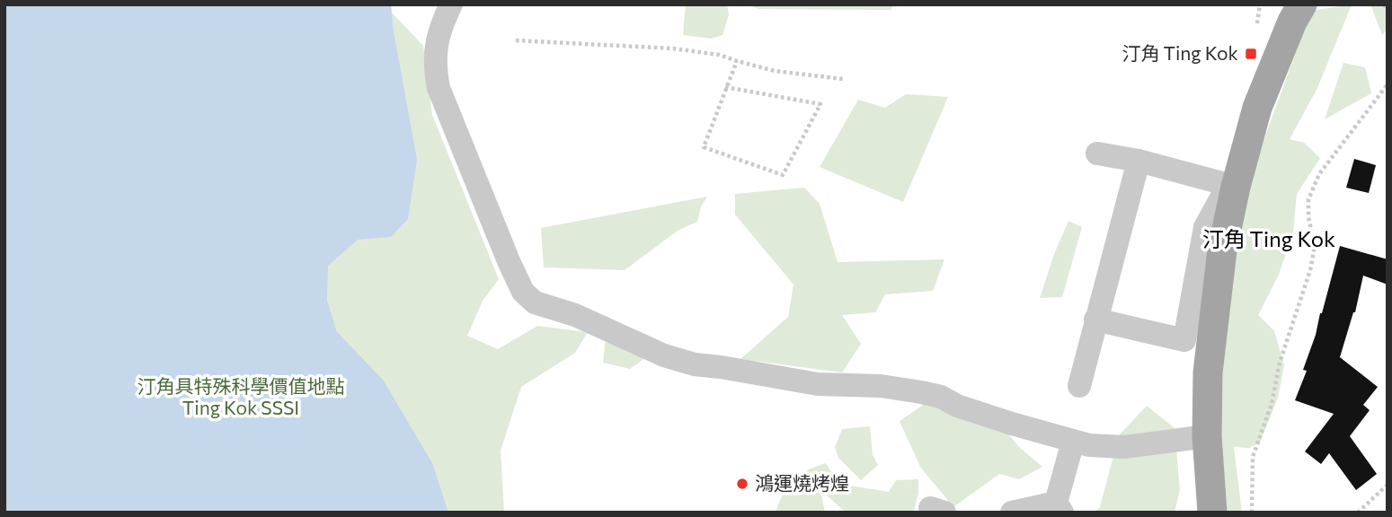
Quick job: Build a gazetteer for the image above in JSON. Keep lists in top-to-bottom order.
{
  "districts": ["汀角 Ting Kok"],
  "parks": ["汀角具特殊科學價值地點 Ting Kok SSSI"],
  "places": {
    "transit": ["汀角 Ting Kok"],
    "other": ["鴻運燒烤煌"]
  }
}
